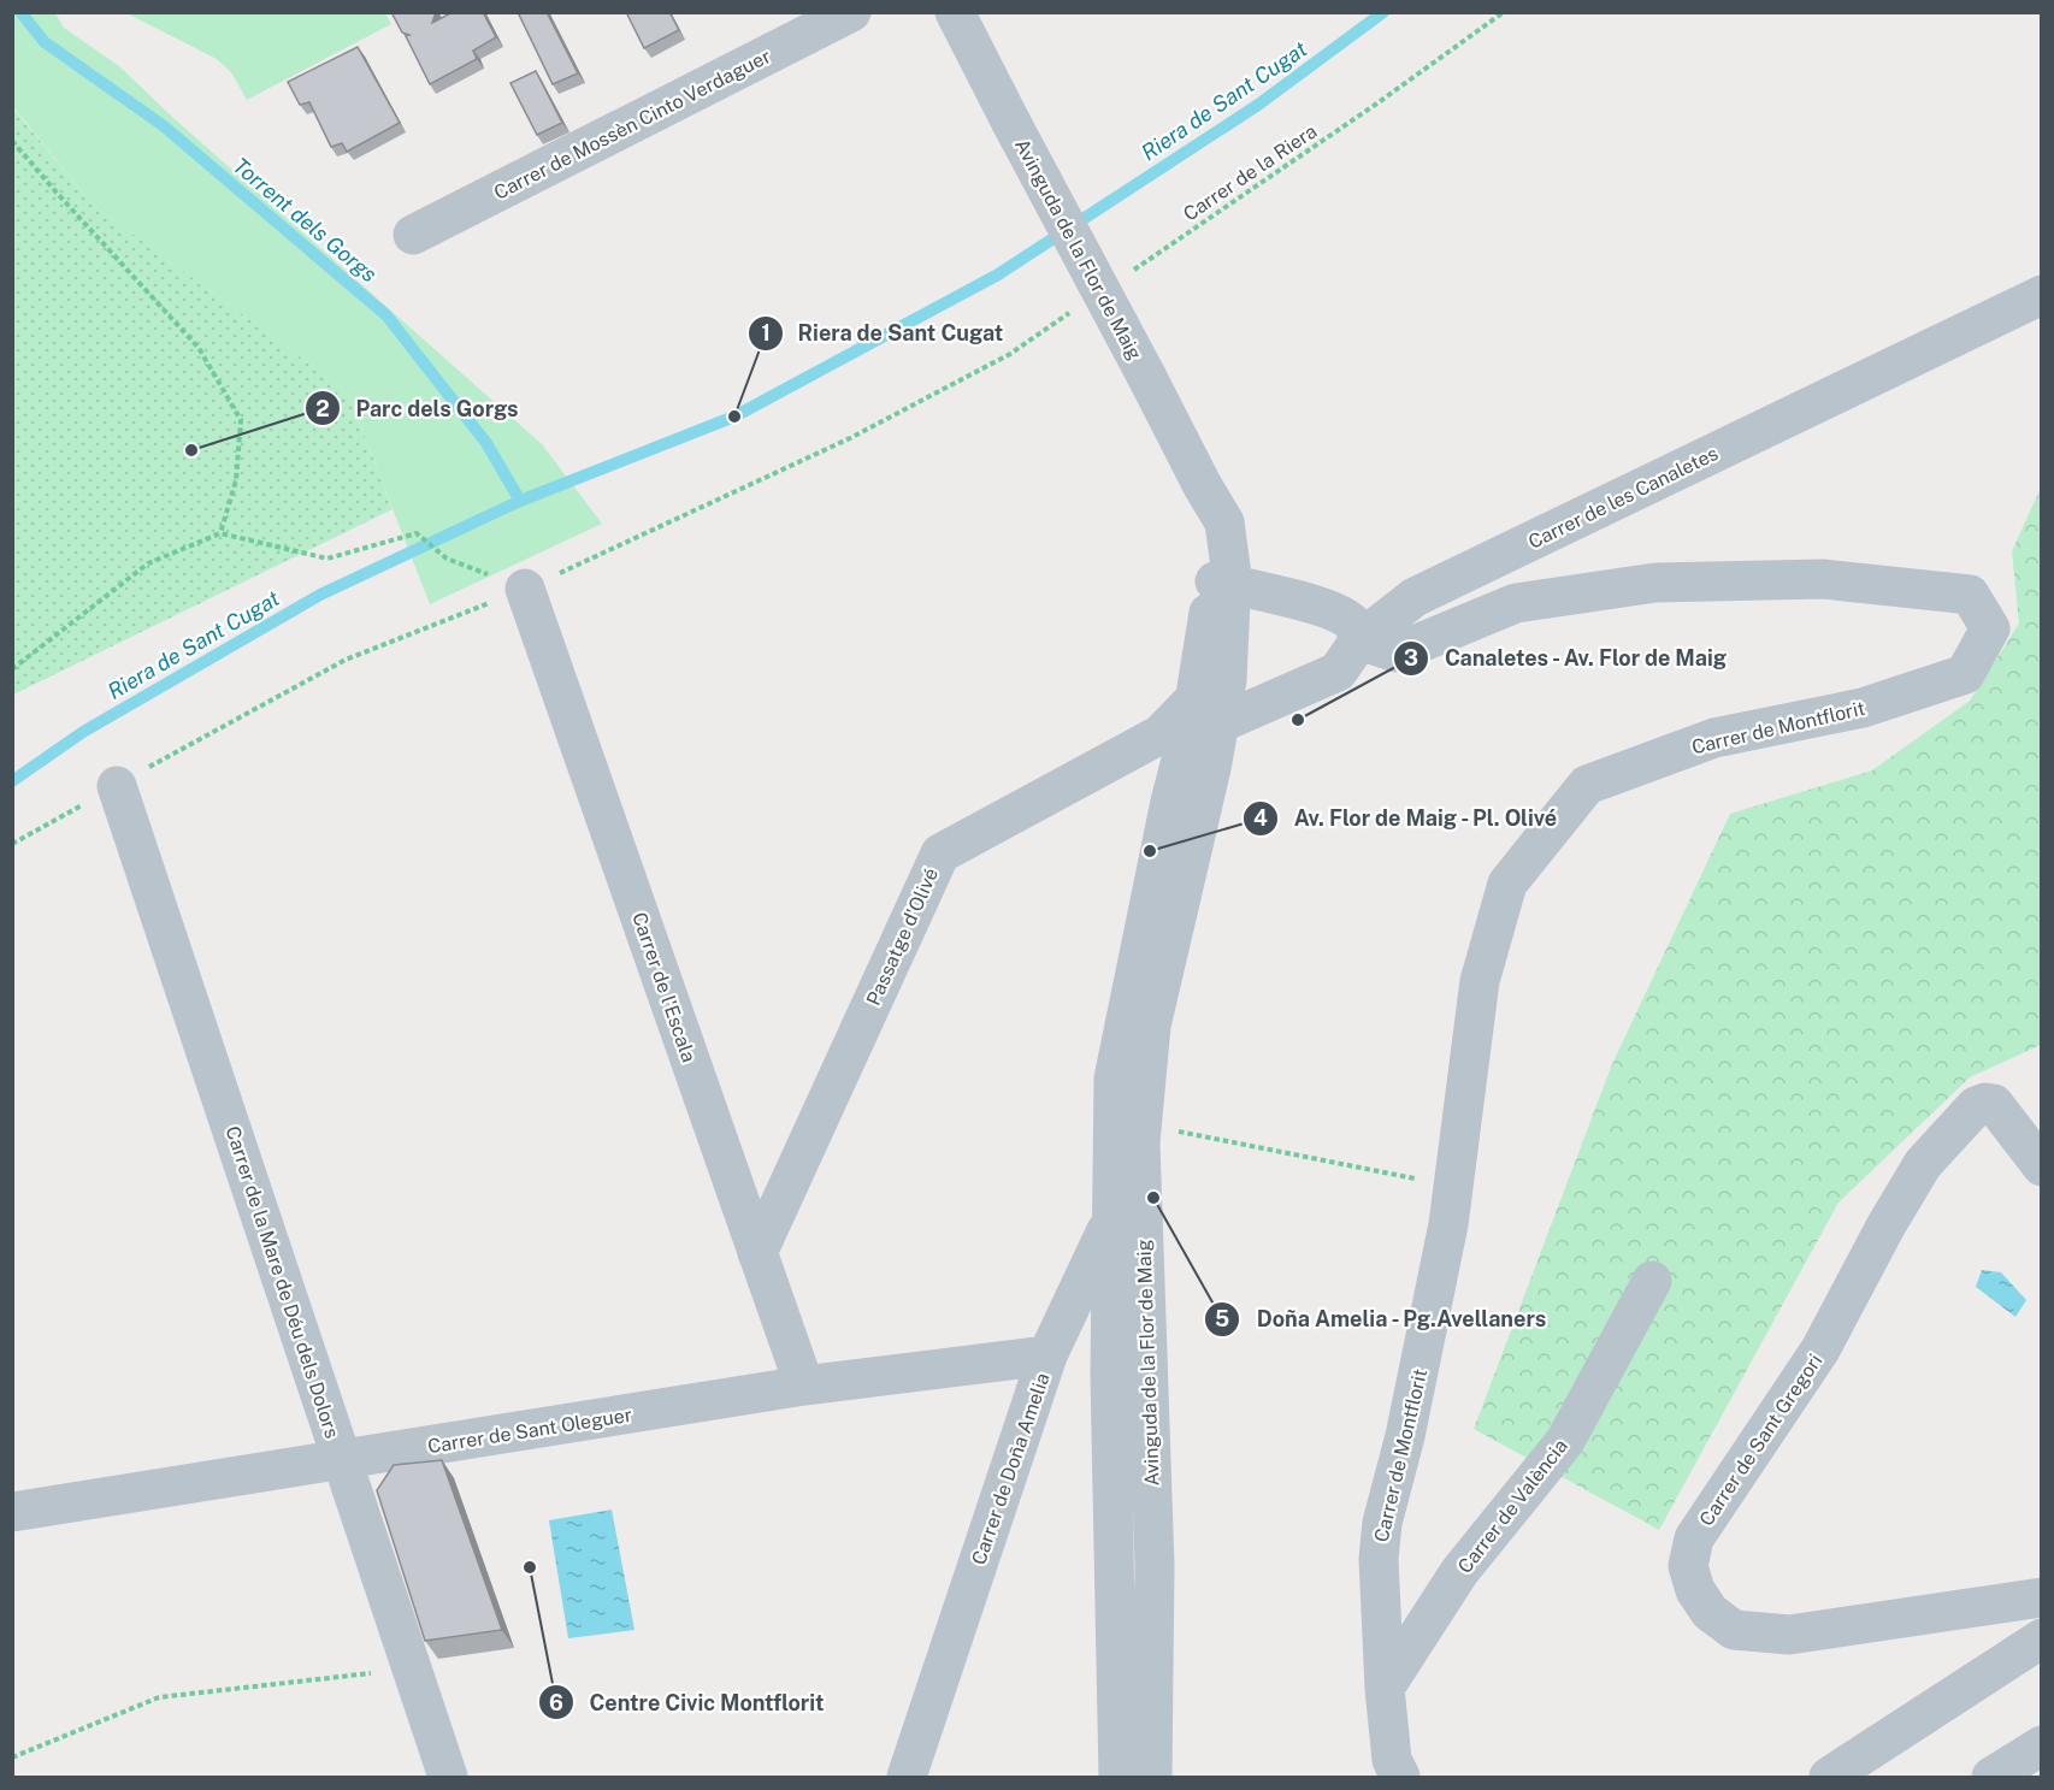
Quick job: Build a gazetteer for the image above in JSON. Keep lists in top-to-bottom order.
{
  "streets": {
    "street": [
      "Carrer de Mossèn Cinto Verdaguer",
      "Avinguda de la Flor de Maig",
      "Carrer de les Canaletes",
      "Carrer de Montflorit",
      "Passatge d'Olivé",
      "Carrer de l'Escala",
      "Carrer de la Mare de Déu dels Dolors",
      "Carrer de Sant Oleguer",
      "Carrer de Sant Gregori",
      "Carrer de Doña Amelia",
      "Carrer de València"
    ],
    "path": ["Carrer de la Riera"]
  },
  "crossings": [
    ["Avinguda de la Flor de Maig", "Passatge d'Olivé"],
    ["Avinguda de la Flor de Maig", "Carrer de Doña Amelia"],
    ["Carrer de les Canaletes", "Carrer de Montflorit"],
    ["Carrer de Montflorit", "Carrer de València"],
    ["Passatge d'Olivé", "Carrer de l'Escala"],
    ["Carrer de l'Escala", "Carrer de Sant Oleguer"],
    ["Carrer de la Mare de Déu dels Dolors", "Carrer de Sant Oleguer"],
    ["Carrer de Sant Oleguer", "Carrer de Doña Amelia"]
  ],
  "water": ["Riera de Sant Cugat", "Torrent dels Gorgs"],
  "places": [
    "Riera de Sant Cugat",
    "Parc dels Gorgs",
    "Canaletes - Av. Flor de Maig",
    "Av. Flor de Maig - Pl. Olivé",
    "Doña Amelia - Pg.Avellaners",
    "Centre Civic Montflorit"
  ]
}
